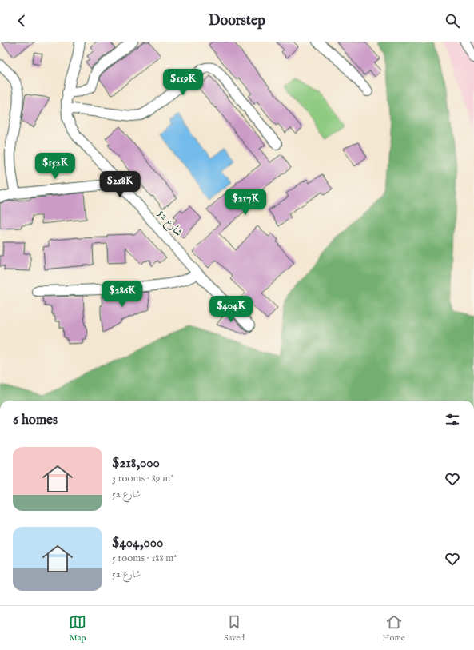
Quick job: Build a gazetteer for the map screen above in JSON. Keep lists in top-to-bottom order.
{
  "streets": {
    "street": ["شارع 52"]
  },
  "page": {
    "header": "Doorstep",
    "price": [
      "$119K",
      "$152K",
      "$218K",
      "$217K",
      "$286K",
      "$404K"
    ],
    "heading": "6 homes",
    "list": [
      {
        "name": "$218,000",
        "note": "3 rooms · 89 m² · شارع 52"
      },
      {
        "name": "$404,000",
        "note": "5 rooms · 188 m² · شارع 52"
      }
    ],
    "tabs": ["Map", "Saved", "Home"]
  }
}
